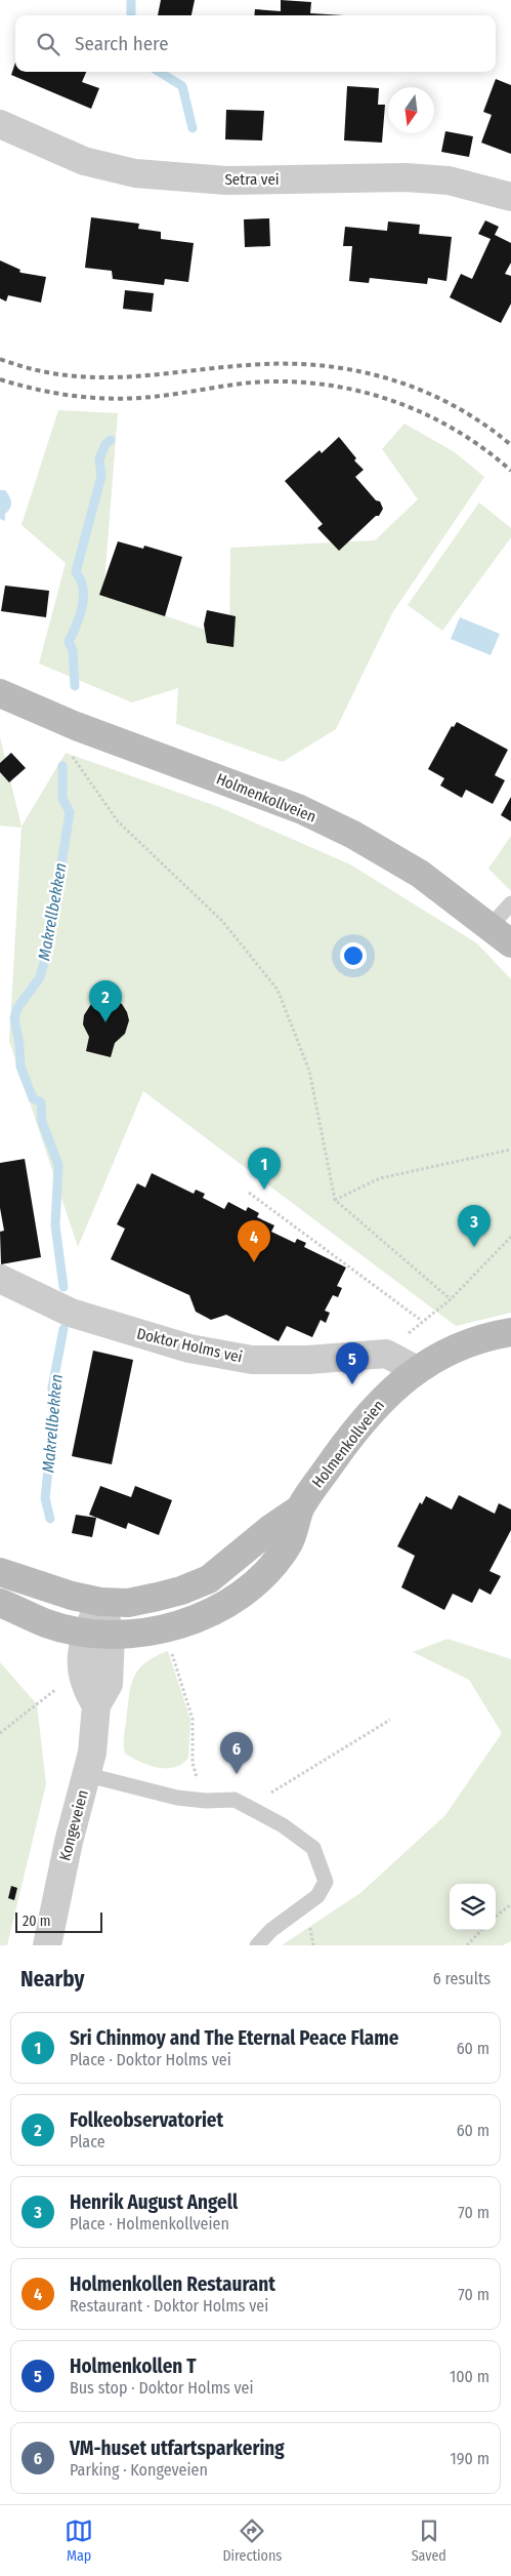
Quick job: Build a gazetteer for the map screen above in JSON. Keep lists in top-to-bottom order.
{
  "streets": {
    "main road": ["Holmenkollveien"],
    "street": ["Setra vei", "Doktor Holms vei", "Kongeveien"]
  },
  "crossings": [
    ["Holmenkollveien", "Kongeveien"]
  ],
  "water": ["Makrellbekken"],
  "scale_bar": "20 m",
  "north": "bottom",
  "page": {
    "search": "Search here",
    "pins": [
      "2",
      "1",
      "3",
      "4",
      "5",
      "6"
    ],
    "scale": "20 m",
    "heading": ["Nearby", "6 results"],
    "list": [
      {
        "mark": "1",
        "name": "Sri Chinmoy and The Eternal Peace Flame",
        "note": "Place · Doktor Holms vei",
        "value": "60 m"
      },
      {
        "mark": "2",
        "name": "Folkeobservatoriet",
        "note": "Place",
        "value": "60 m"
      },
      {
        "mark": "3",
        "name": "Henrik August Angell",
        "note": "Place · Holmenkollveien",
        "value": "70 m"
      },
      {
        "mark": "4",
        "name": "Holmenkollen Restaurant",
        "note": "Restaurant · Doktor Holms vei",
        "value": "70 m"
      },
      {
        "mark": "5",
        "name": "Holmenkollen T",
        "note": "Bus stop · Doktor Holms vei",
        "value": "100 m"
      },
      {
        "mark": "6",
        "name": "VM-huset utfartsparkering",
        "note": "Parking · Kongeveien",
        "value": "190 m"
      }
    ],
    "nav": ["Map", "Directions", "Saved"]
  }
}
